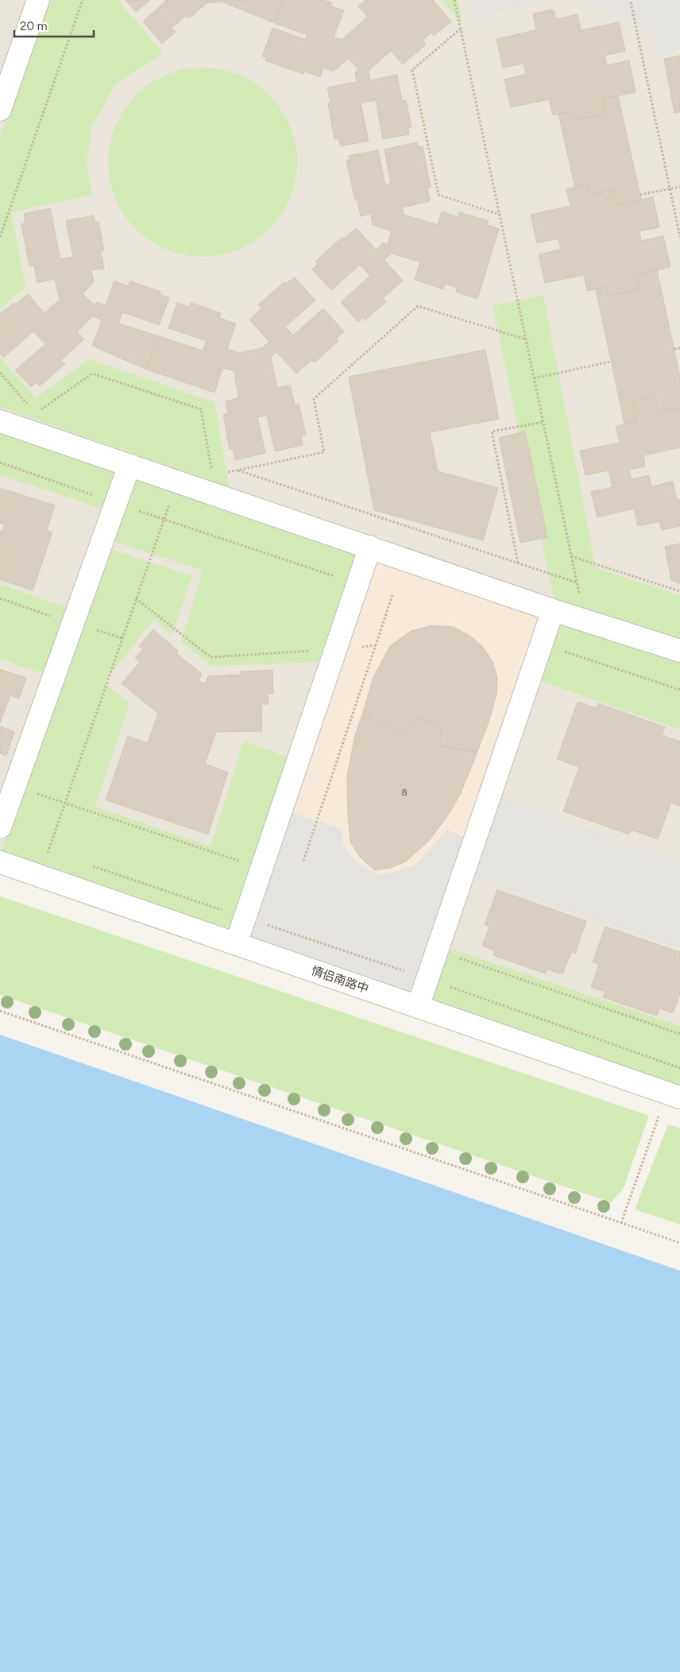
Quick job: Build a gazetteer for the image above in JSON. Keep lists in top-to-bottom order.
{
  "streets": {
    "street": ["情侣南路中"]
  },
  "house_numbers": ["8"],
  "scale_bar": "20 m"
}
